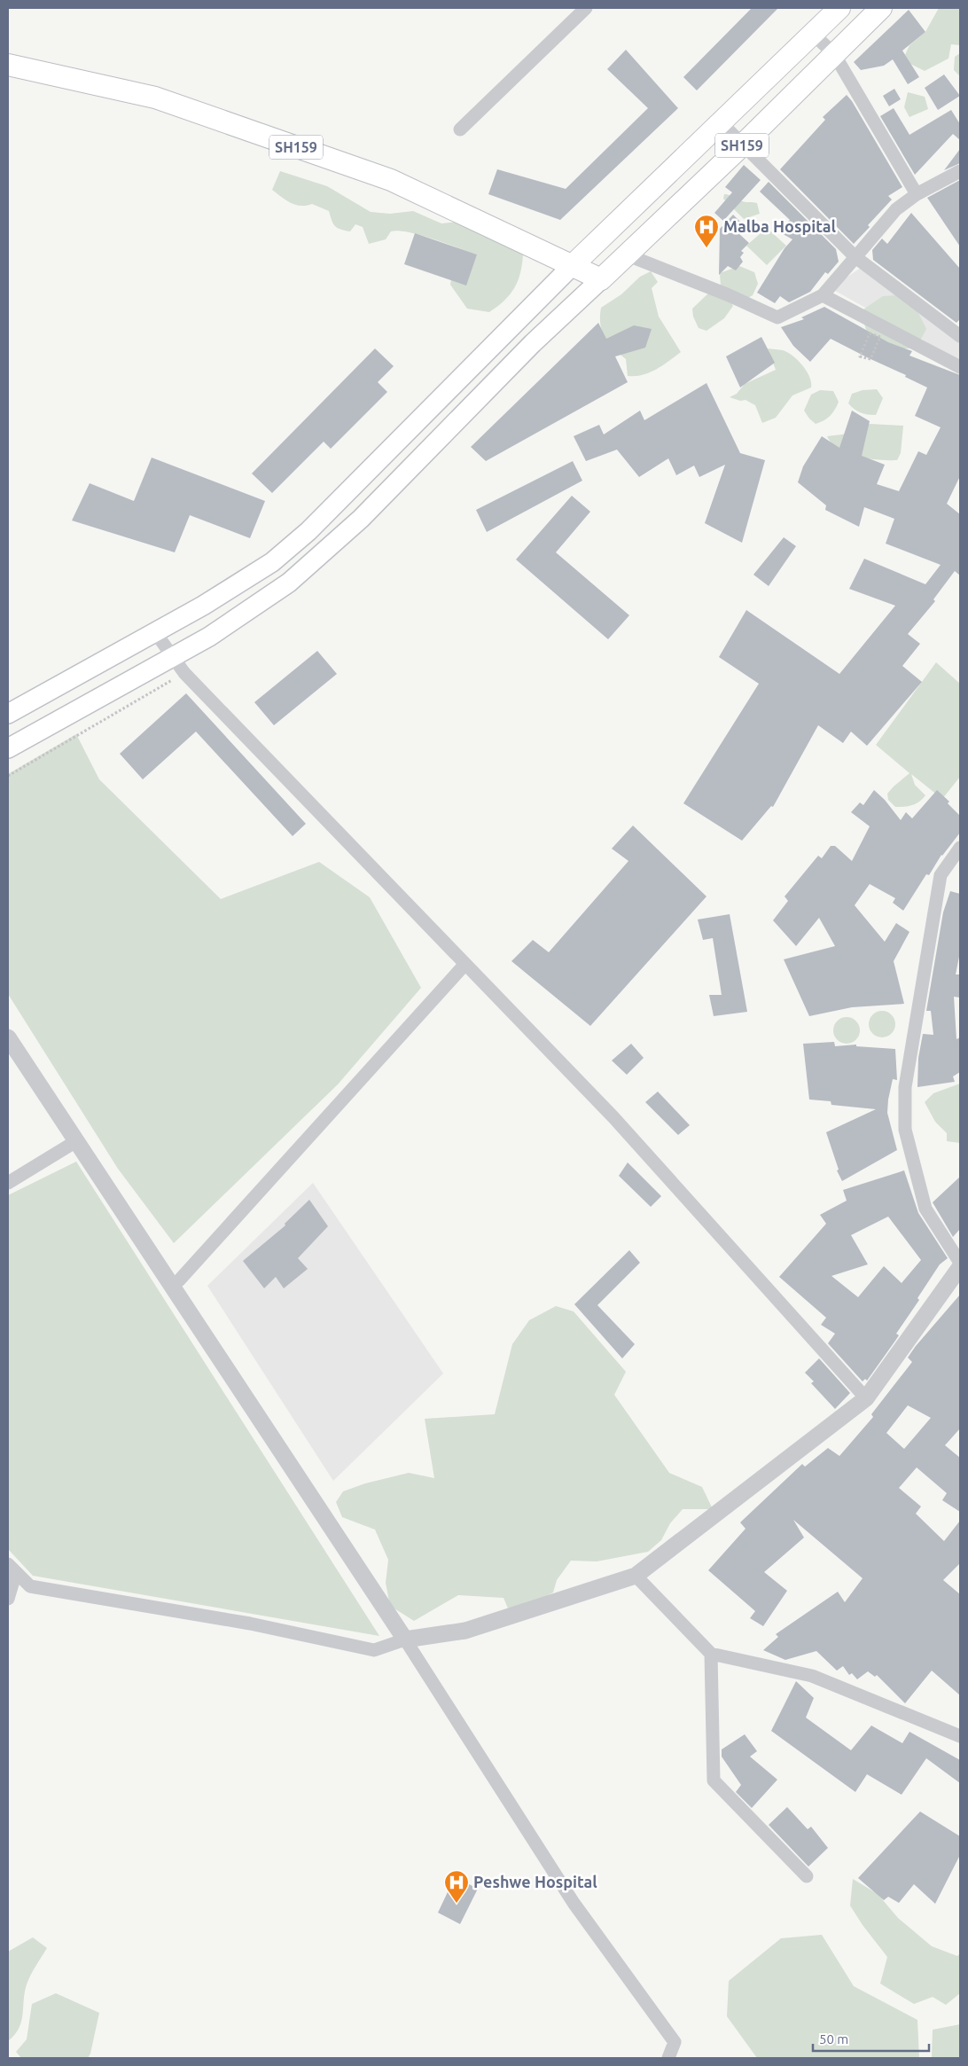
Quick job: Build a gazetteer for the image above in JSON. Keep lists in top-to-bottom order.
{
  "streets": {
    "main road": ["SH159"]
  },
  "places": {
    "hospital": ["Malba Hospital", "Peshwe Hospital"]
  },
  "scale_bar": "50 m"
}
